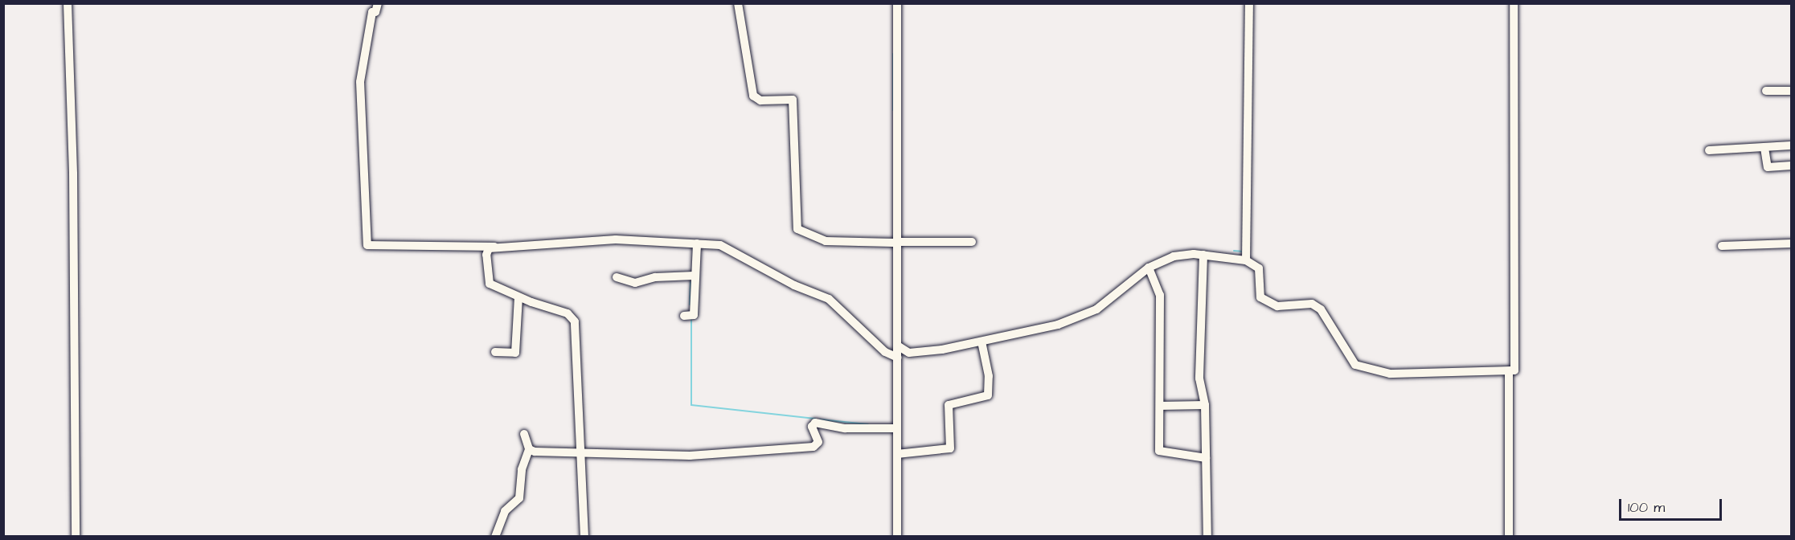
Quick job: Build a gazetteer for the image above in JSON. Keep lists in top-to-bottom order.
{
  "scale_bar": "100 m"
}
